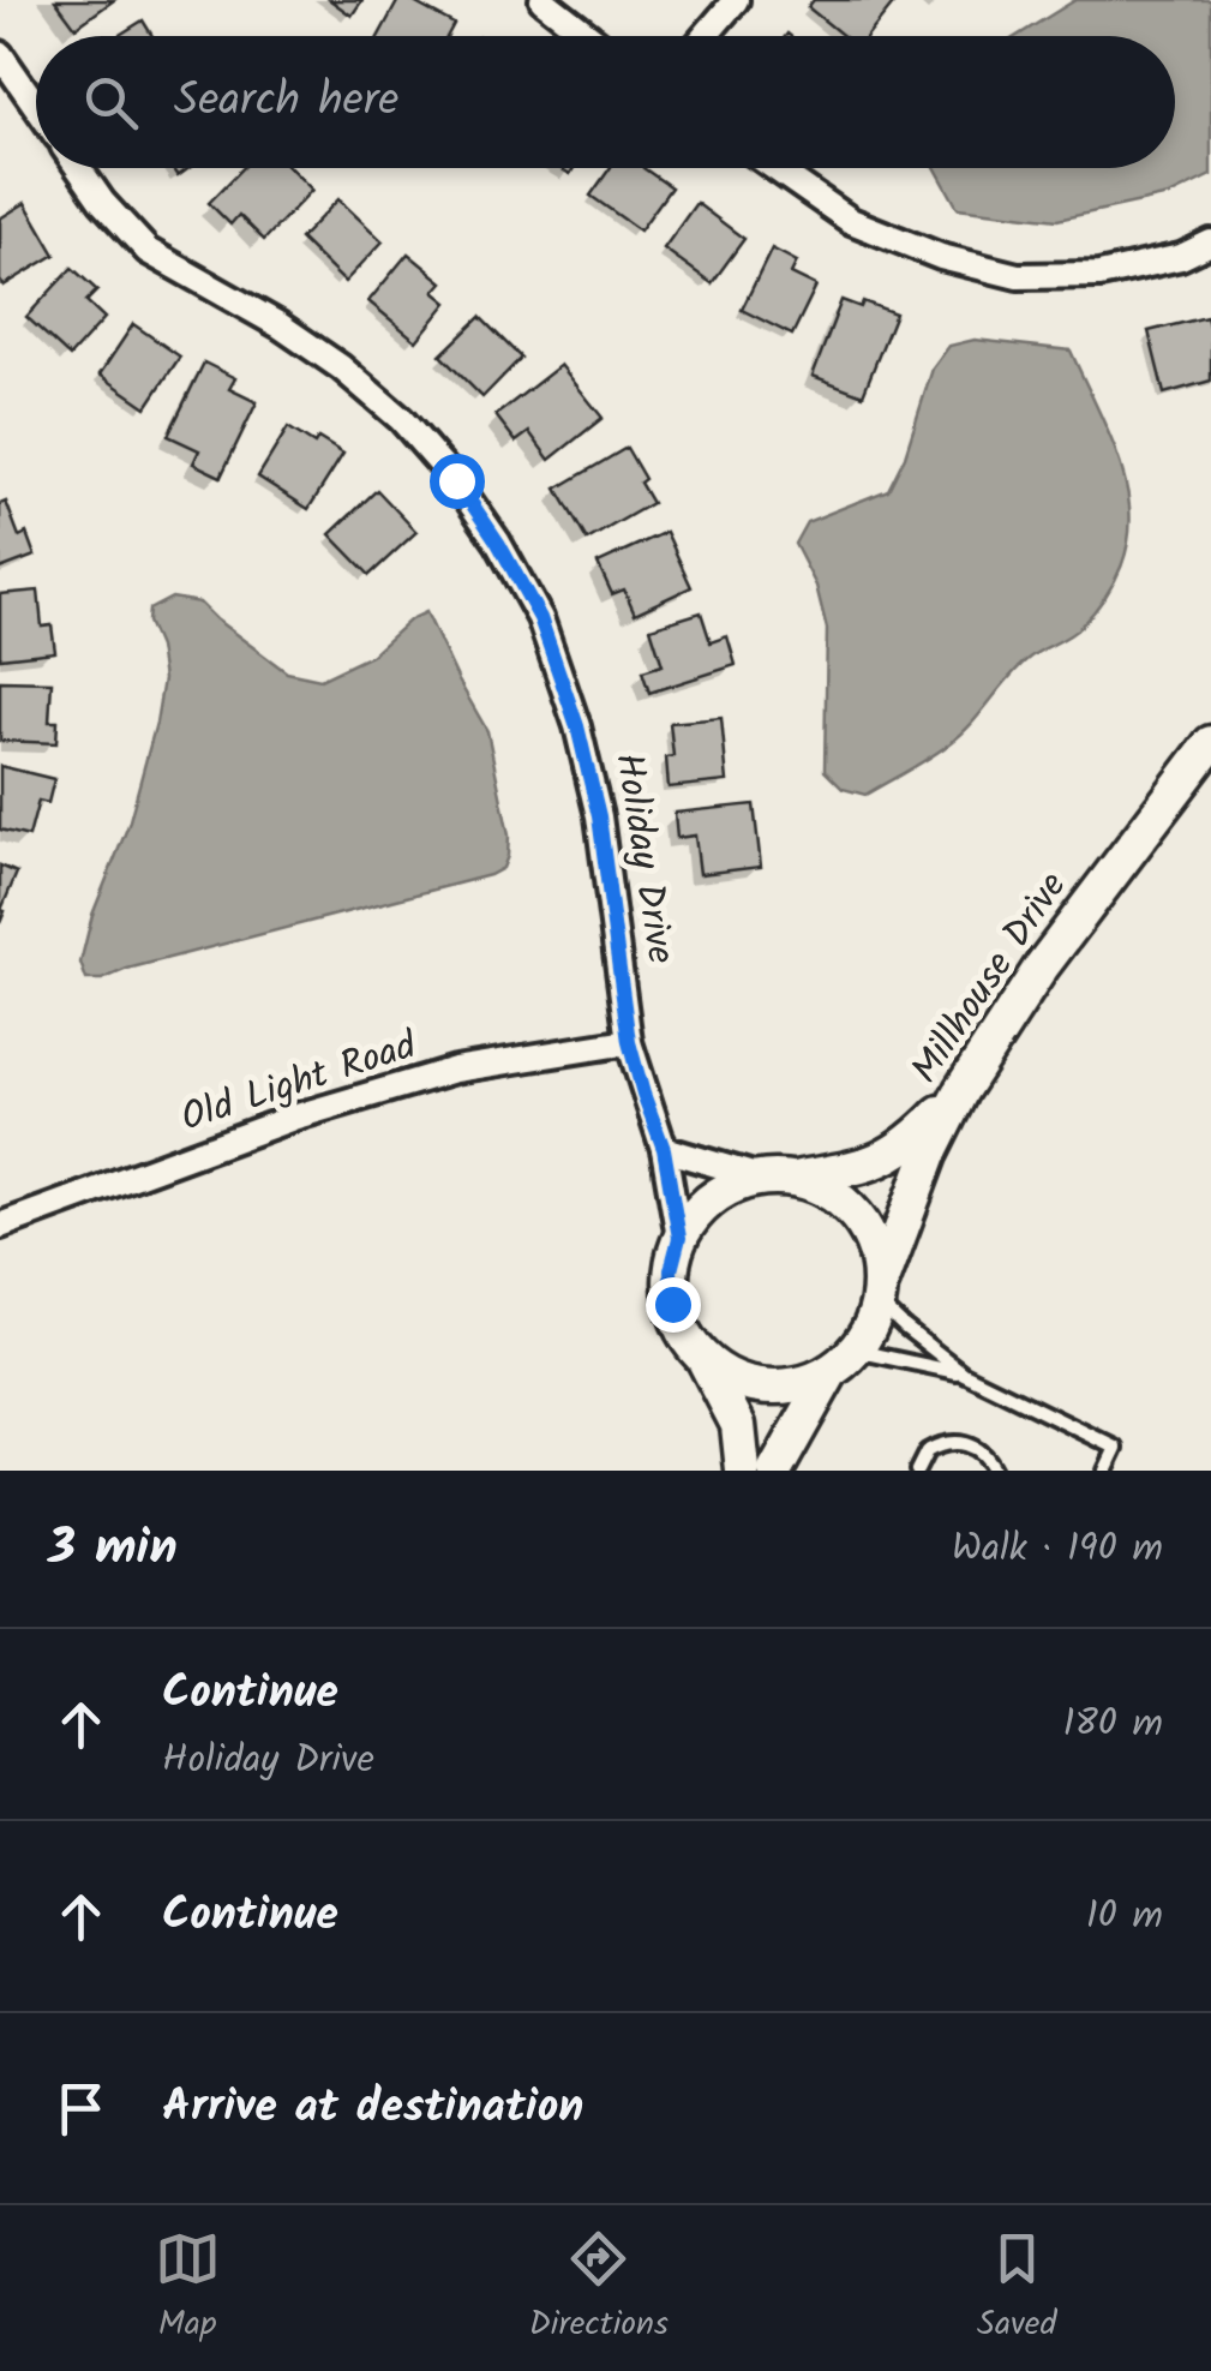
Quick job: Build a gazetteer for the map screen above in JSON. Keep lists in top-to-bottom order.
{
  "streets": {
    "main road": ["Millhouse Drive"],
    "street": ["Holiday Drive", "Old Light Road"]
  },
  "crossings": [
    ["Holiday Drive", "Millhouse Drive"],
    ["Holiday Drive", "Old Light Road"]
  ],
  "page": {
    "search": "Search here",
    "heading": ["3 min", "Walk · 190 m"],
    "list": [
      ["Continue", "Holiday Drive", "180 m"],
      ["Continue", "10 m"],
      "Arrive at destination"
    ],
    "nav": ["Map", "Directions", "Saved"]
  }
}
